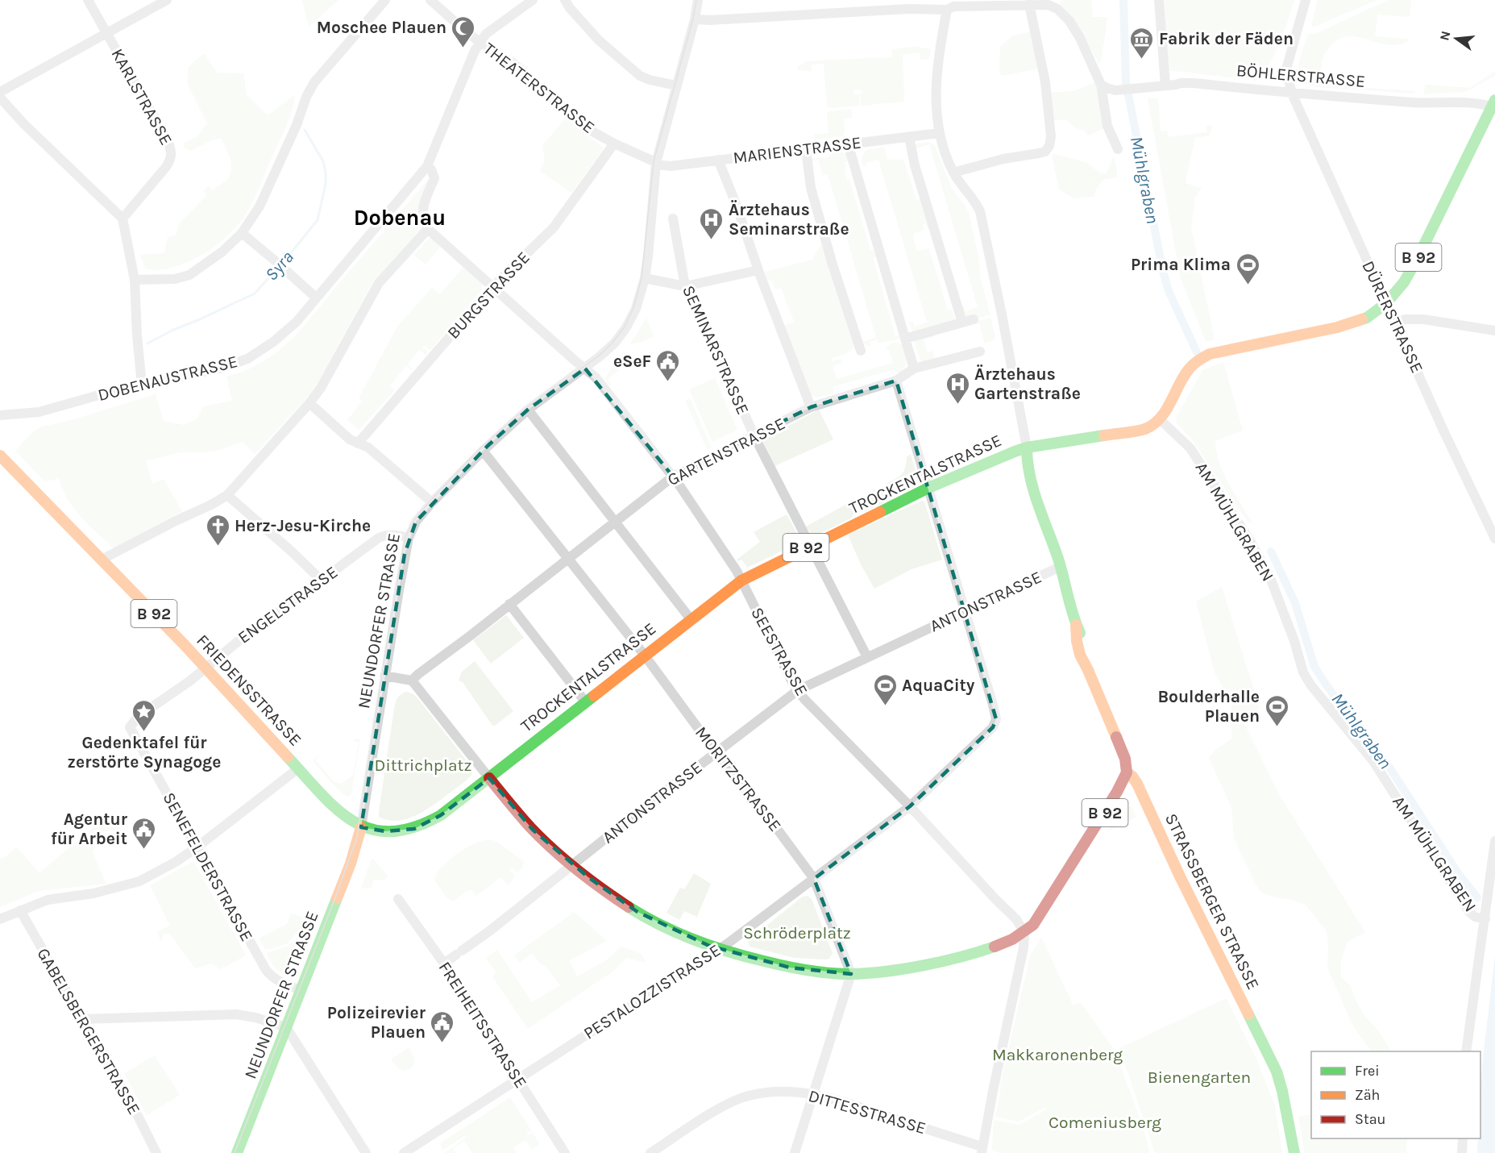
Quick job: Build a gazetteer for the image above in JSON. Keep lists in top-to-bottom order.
{
  "streets": {
    "main road": [
      "B 92",
      "TROCKENTALSTRASSE",
      "NEUNDORFER STRASSE",
      "FRIEDENSSTRASSE",
      "STRASSBERGER STRASSE"
    ],
    "street": [
      "BÖHLERSTRASSE",
      "THEATERSTRASSE",
      "KARLSTRASSE",
      "MARIENSTRASSE",
      "BURGSTRASSE",
      "DÜRERSTRASSE",
      "SEMINARSTRASSE",
      "DOBENAUSTRASSE",
      "GARTENSTRASSE",
      "AM MÜHLGRABEN",
      "ANTONSTRASSE",
      "ENGELSTRASSE",
      "SEESTRASSE",
      "MORITZSTRASSE",
      "SENEFELDERSTRASSE",
      "PESTALOZZISTRASSE",
      "FREIHEITSSTRASSE",
      "GABELSBERGERSTRASSE",
      "DITTESSTRASSE"
    ]
  },
  "crossings": [
    ["BÖHLERSTRASSE", "B 92"],
    ["BÖHLERSTRASSE", "DÜRERSTRASSE"],
    ["THEATERSTRASSE", "MARIENSTRASSE"],
    ["THEATERSTRASSE", "BURGSTRASSE"],
    ["THEATERSTRASSE", "DOBENAUSTRASSE"],
    ["THEATERSTRASSE", "NEUNDORFER STRASSE"],
    ["MARIENSTRASSE", "NEUNDORFER STRASSE"],
    ["MARIENSTRASSE", "STRASSBERGER STRASSE"],
    ["B 92", "DÜRERSTRASSE"],
    ["B 92", "TROCKENTALSTRASSE"],
    ["B 92", "AM MÜHLGRABEN"],
    ["B 92", "ANTONSTRASSE"],
    ["B 92", "NEUNDORFER STRASSE"],
    ["B 92", "SEESTRASSE"],
    ["B 92", "FRIEDENSSTRASSE"],
    ["B 92", "MORITZSTRASSE"],
    ["B 92", "STRASSBERGER STRASSE"],
    ["B 92", "PESTALOZZISTRASSE"],
    ["BURGSTRASSE", "SEESTRASSE"],
    ["SEMINARSTRASSE", "GARTENSTRASSE"],
    ["SEMINARSTRASSE", "TROCKENTALSTRASSE"],
    ["SEMINARSTRASSE", "ANTONSTRASSE"],
    ["GARTENSTRASSE", "SEESTRASSE"],
    ["GARTENSTRASSE", "MORITZSTRASSE"],
    ["TROCKENTALSTRASSE", "AM MÜHLGRABEN"],
    ["TROCKENTALSTRASSE", "SEESTRASSE"],
    ["TROCKENTALSTRASSE", "MORITZSTRASSE"],
    ["TROCKENTALSTRASSE", "STRASSBERGER STRASSE"],
    ["ANTONSTRASSE", "SEESTRASSE"],
    ["ANTONSTRASSE", "MORITZSTRASSE"],
    ["ANTONSTRASSE", "STRASSBERGER STRASSE"],
    ["ANTONSTRASSE", "PESTALOZZISTRASSE"],
    ["ANTONSTRASSE", "FREIHEITSSTRASSE"],
    ["ENGELSTRASSE", "NEUNDORFER STRASSE"],
    ["ENGELSTRASSE", "FRIEDENSSTRASSE"],
    ["ENGELSTRASSE", "SENEFELDERSTRASSE"],
    ["NEUNDORFER STRASSE", "SEESTRASSE"],
    ["NEUNDORFER STRASSE", "FRIEDENSSTRASSE"],
    ["NEUNDORFER STRASSE", "MORITZSTRASSE"],
    ["NEUNDORFER STRASSE", "SENEFELDERSTRASSE"],
    ["SEESTRASSE", "PESTALOZZISTRASSE"],
    ["MORITZSTRASSE", "PESTALOZZISTRASSE"],
    ["PESTALOZZISTRASSE", "FREIHEITSSTRASSE"]
  ],
  "districts": ["Dobenau"],
  "water": ["Mühlgraben", "Syra"],
  "parks": [
    "Dittrichplatz",
    "Schröderplatz",
    "Makkaronenberg",
    "Bienengarten",
    "Comeniusberg"
  ],
  "places": {
    "mosque": ["Moschee Plauen"],
    "museum": ["Fabrik der Fäden"],
    "hospital": ["Ärztehaus Seminarstraße", "Ärztehaus Gartenstraße"],
    "sports": ["Prima Klima", "AquaCity", "Boulderhalle Plauen"],
    "public building": ["eSeF", "Agentur für Arbeit", "Polizeirevier Plauen"],
    "church": ["Herz-Jesu-Kirche"],
    "place": ["Gedenktafel für zerstörte Synagoge"]
  },
  "legend": ["Frei", "Zäh", "Stau"],
  "north": "left"
}
